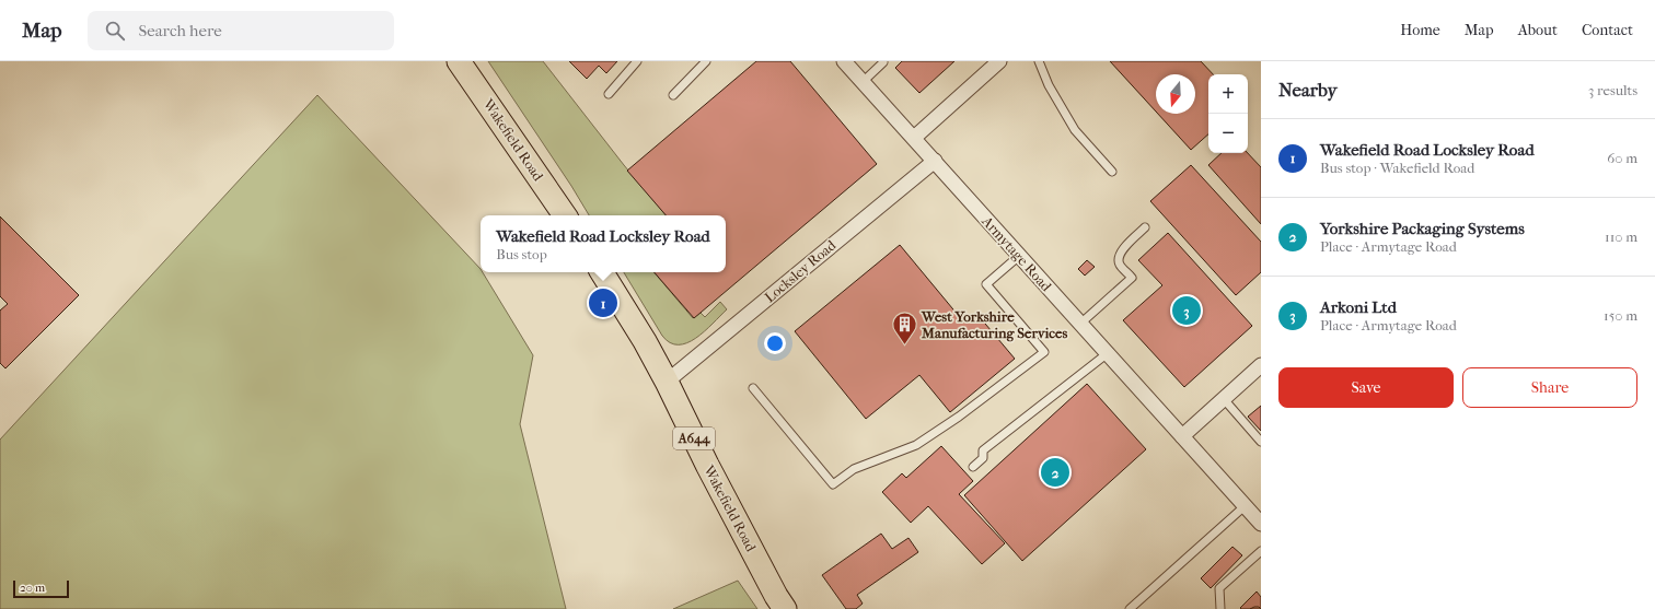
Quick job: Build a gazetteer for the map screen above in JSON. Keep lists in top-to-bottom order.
{
  "streets": {
    "main road": ["Wakefield Road", "A644"],
    "street": ["Armytage Road", "Locksley Road"]
  },
  "crossings": [
    ["Wakefield Road", "Locksley Road"],
    ["Armytage Road", "Locksley Road"]
  ],
  "places": {
    "building": ["West Yorkshire Manufacturing Services"]
  },
  "scale_bar": "20 m",
  "north": "bottom",
  "page": {
    "header": "Map",
    "search": "Search here",
    "nav": [
      "Home",
      "Map",
      "About",
      "Contact"
    ],
    "heading": ["Nearby", "3 results"],
    "map_buttons": ["+", "−"],
    "list": [
      {
        "mark": "1",
        "name": "Wakefield Road Locksley Road",
        "note": "Bus stop · Wakefield Road",
        "value": "60 m"
      },
      {
        "mark": "2",
        "name": "Yorkshire Packaging Systems",
        "note": "Place · Armytage Road",
        "value": "110 m"
      },
      {
        "mark": "3",
        "name": "Arkoni Ltd",
        "note": "Place · Armytage Road",
        "value": "150 m"
      }
    ],
    "popup": ["Wakefield Road Locksley Road", "Bus stop"],
    "pins": ["1", "3", "2"],
    "buttons": ["Save", "Share"],
    "scale": "20 m"
  }
}
